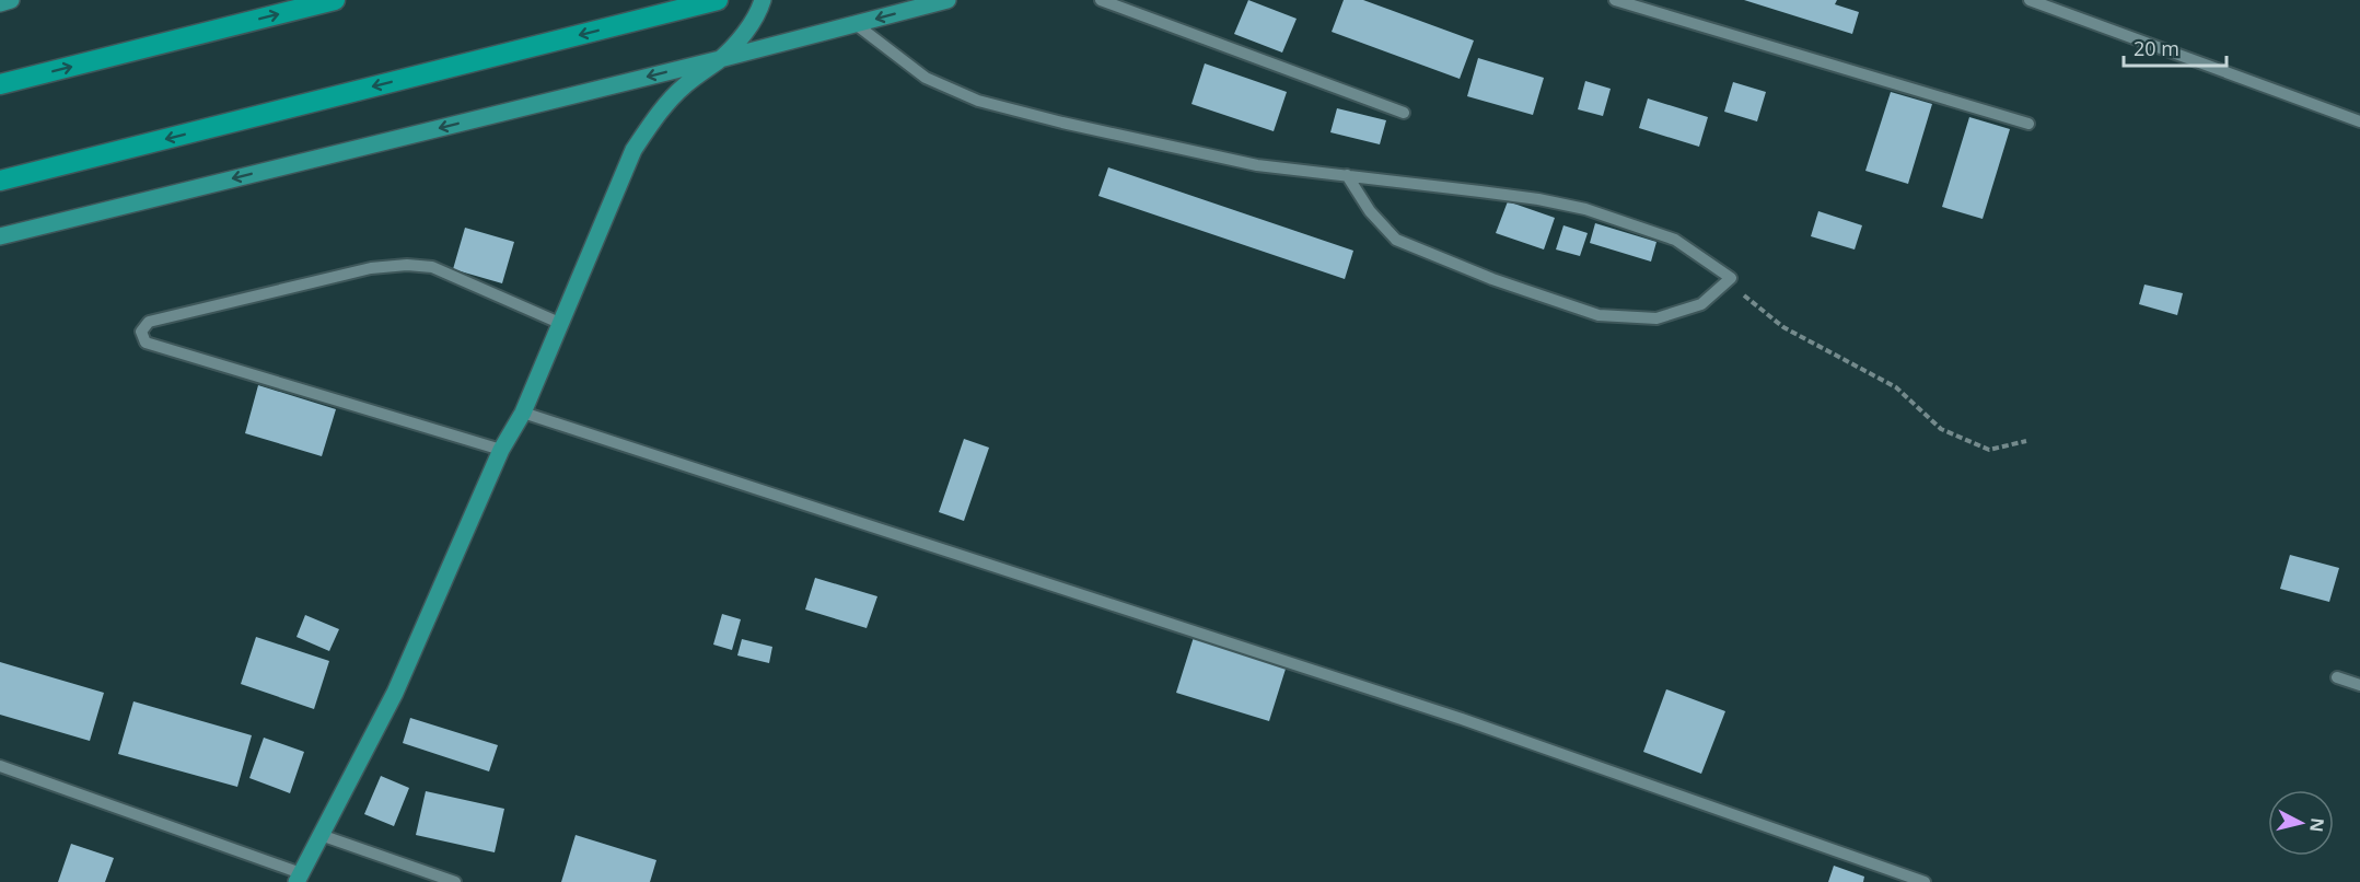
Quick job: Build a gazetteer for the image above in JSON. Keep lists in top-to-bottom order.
{
  "scale_bar": "20 m",
  "north": "right"
}
